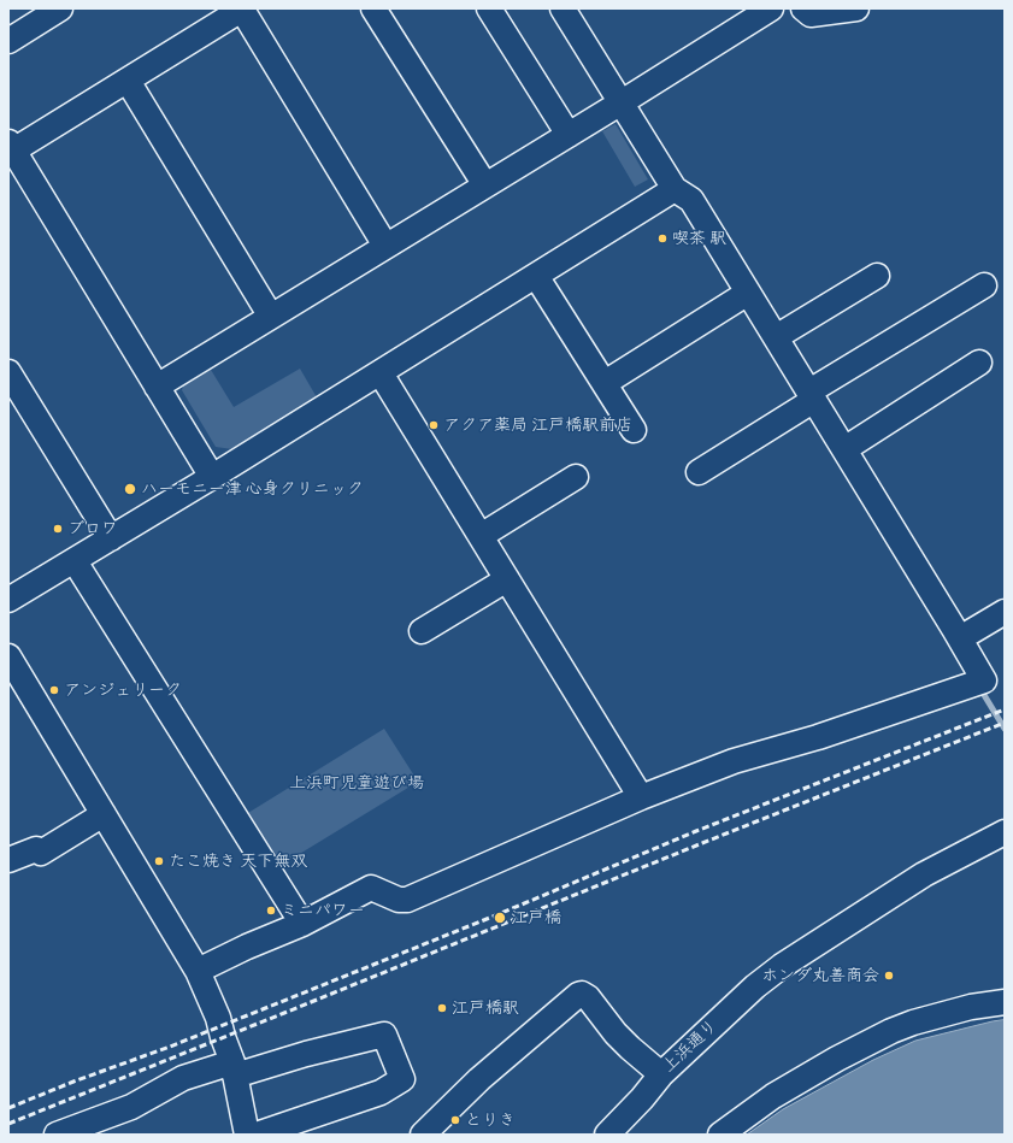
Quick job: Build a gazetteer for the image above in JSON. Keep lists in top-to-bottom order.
{
  "streets": {
    "street": ["上浜通り"]
  },
  "parks": ["上浜町児童遊び場"],
  "places": [
    "喫茶 駅",
    "アクア薬局 江戸橋駅前店",
    "ハーモニー津 心身クリニック",
    "ブロワ",
    "アンジェリーク",
    "たこ焼き 天下無双",
    "ミニパワー",
    "江戸橋",
    "ホンダ丸善商会",
    "江戸橋駅",
    "とりき"
  ]
}
